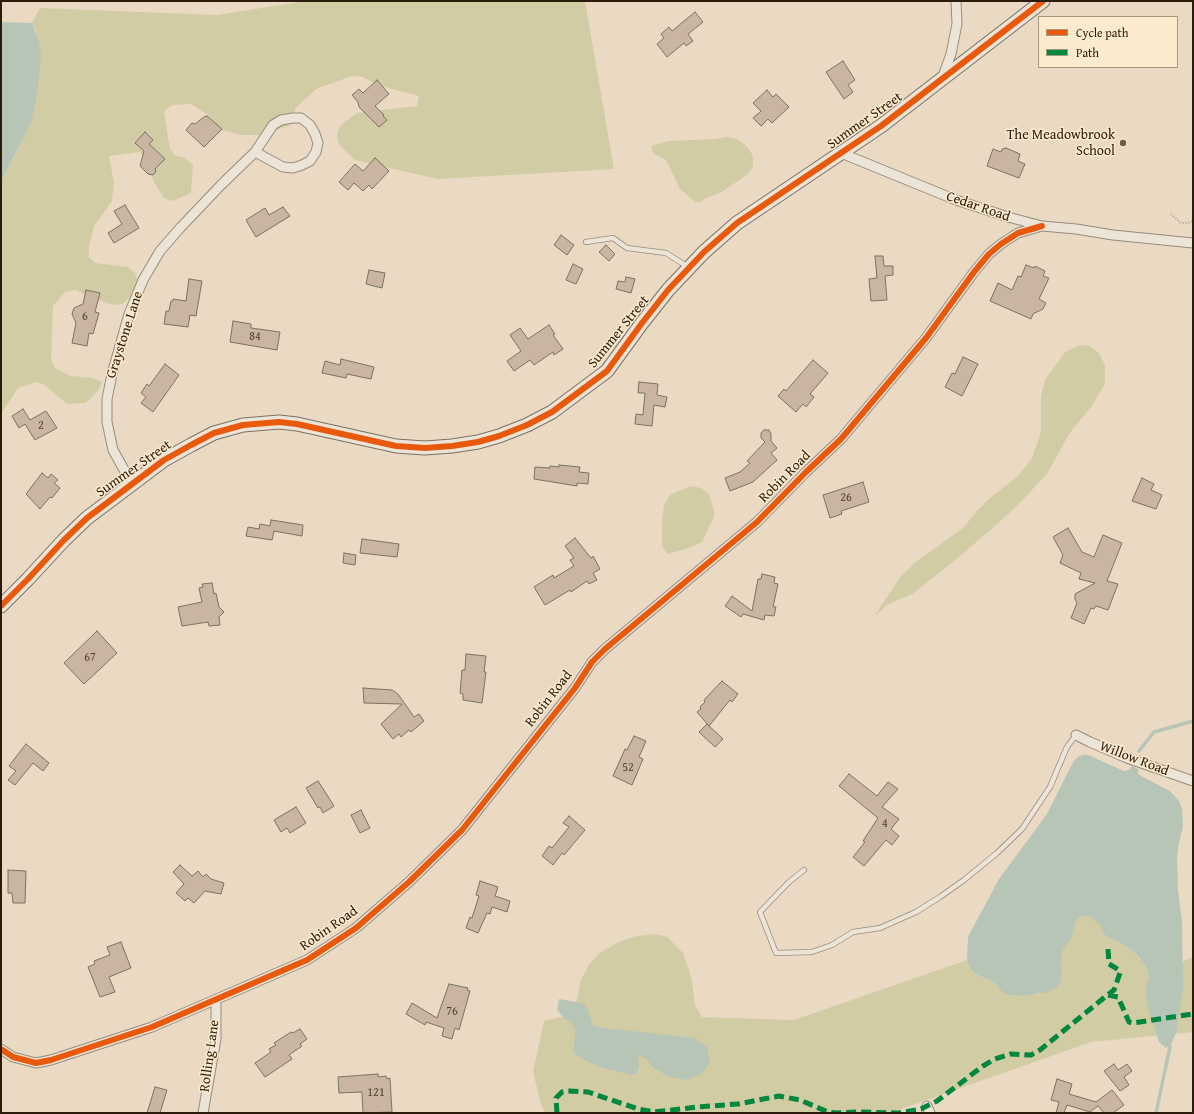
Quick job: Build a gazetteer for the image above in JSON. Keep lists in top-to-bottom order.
{
  "streets": {
    "street": [
      "Summer Street",
      "Cedar Road",
      "Graystone Lane",
      "Robin Road",
      "Willow Road",
      "Rolling Lane"
    ]
  },
  "crossings": [
    ["Summer Street", "Cedar Road"],
    ["Summer Street", "Graystone Lane"],
    ["Cedar Road", "Robin Road"],
    ["Robin Road", "Rolling Lane"]
  ],
  "places": ["The Meadowbrook School"],
  "house_numbers": [
    "6",
    "84",
    "2",
    "26",
    "67",
    "52",
    "4",
    "76",
    "121"
  ],
  "legend": ["Cycle path", "Path"]
}
